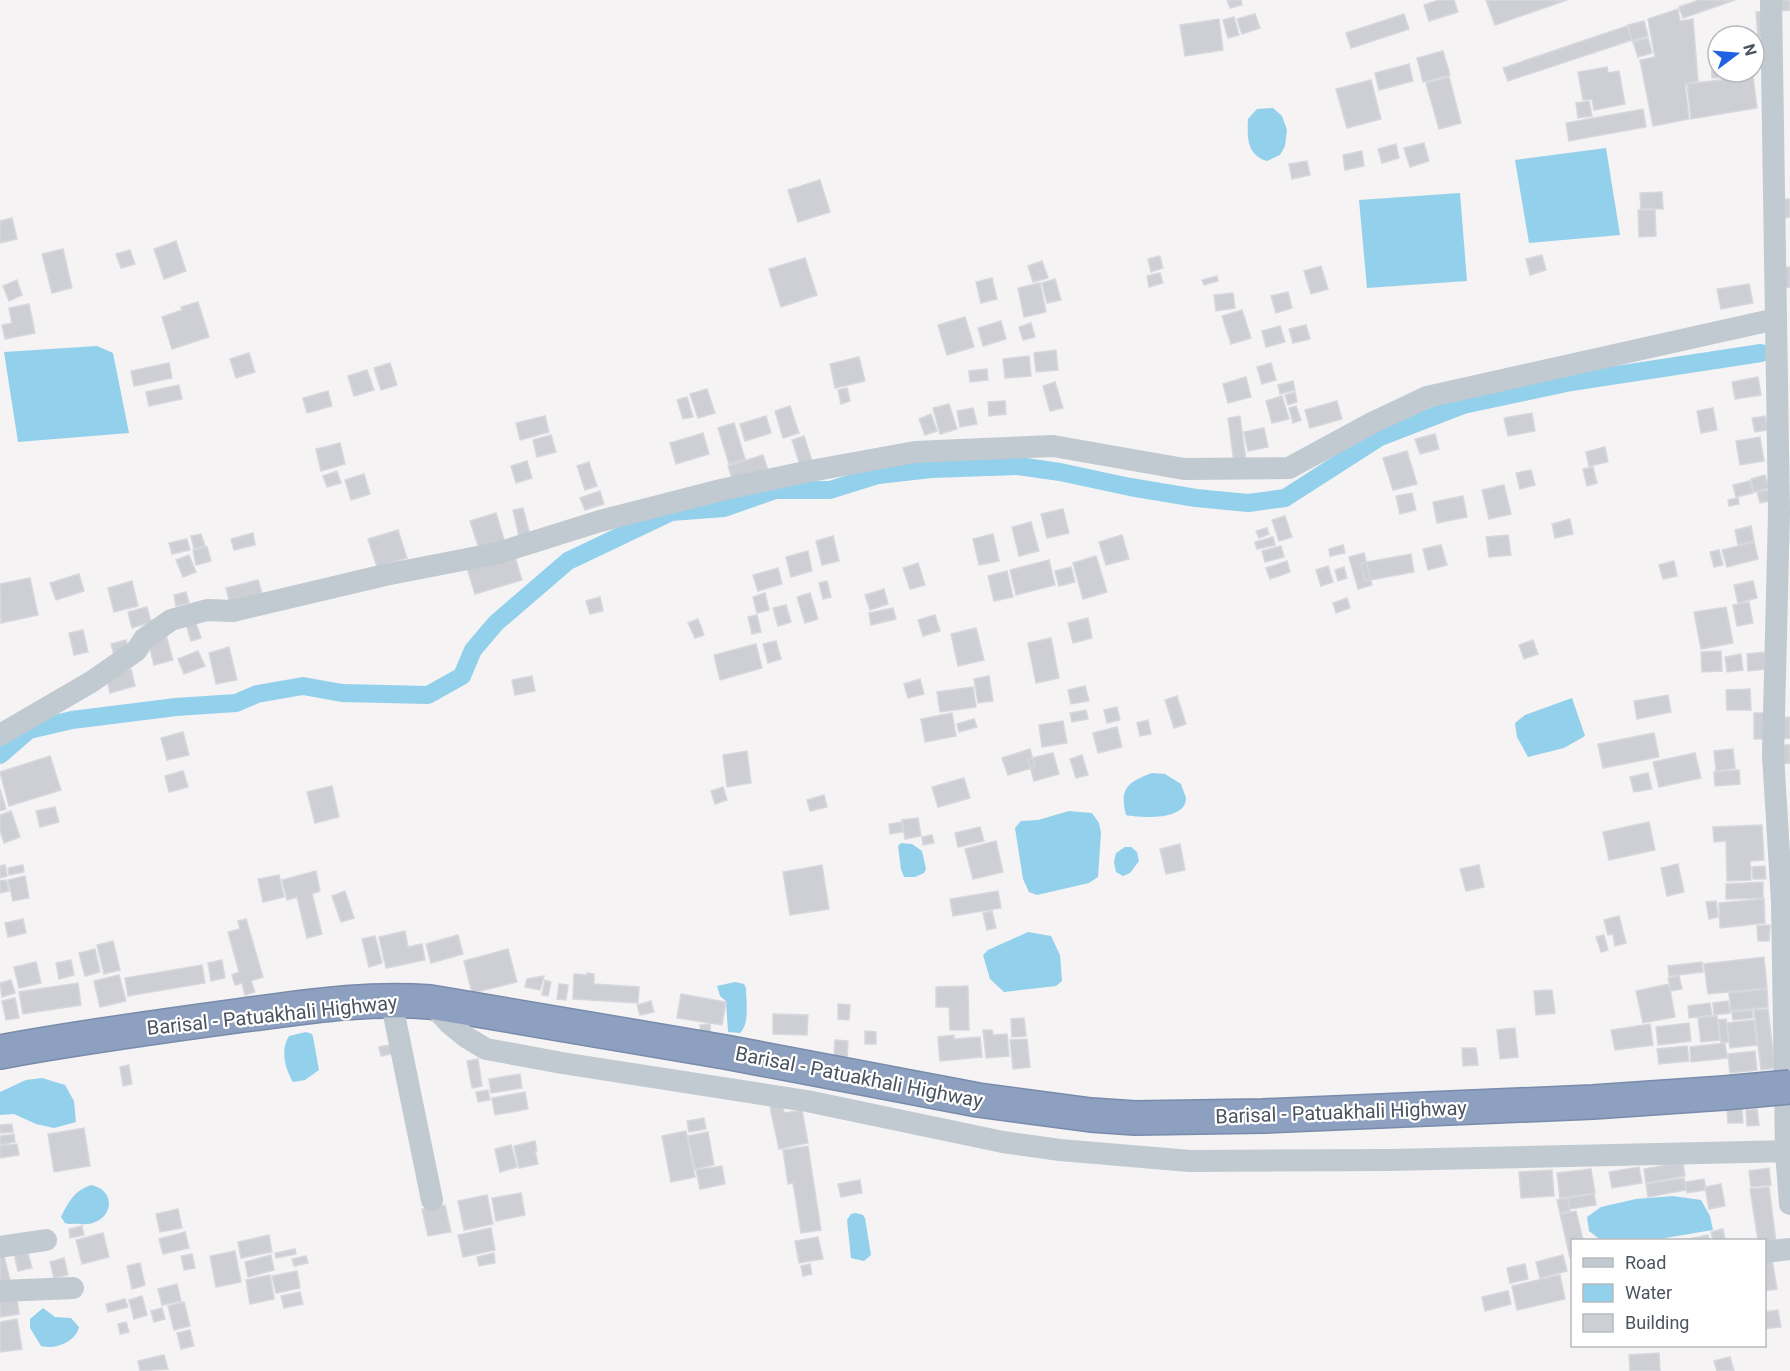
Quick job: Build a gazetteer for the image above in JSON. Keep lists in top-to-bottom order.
{
  "streets": {
    "highway": ["Barisal - Patuakhali Highway"]
  },
  "legend": ["Road", "Water", "Building"],
  "north": "right"
}
